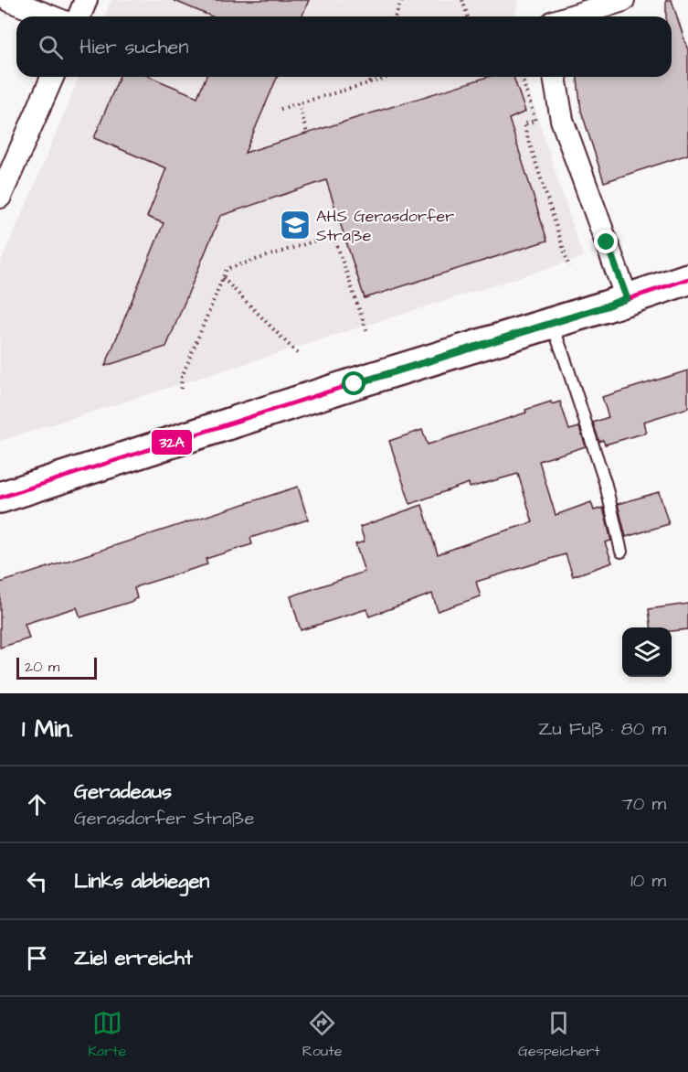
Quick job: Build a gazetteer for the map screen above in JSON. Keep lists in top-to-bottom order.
{
  "places": {
    "school or university": ["AHS Gerasdorfer Straße"]
  },
  "lines": ["transit line 32A"],
  "scale_bar": "20 m",
  "page": {
    "search": "Hier suchen",
    "scale": "20 m",
    "heading": ["1 Min.", "Zu Fuß · 80 m"],
    "list": [
      ["Geradeaus", "Gerasdorfer Straße", "70 m"],
      ["Links abbiegen", "10 m"],
      "Ziel erreicht"
    ],
    "nav": ["Karte", "Route", "Gespeichert"]
  }
}
